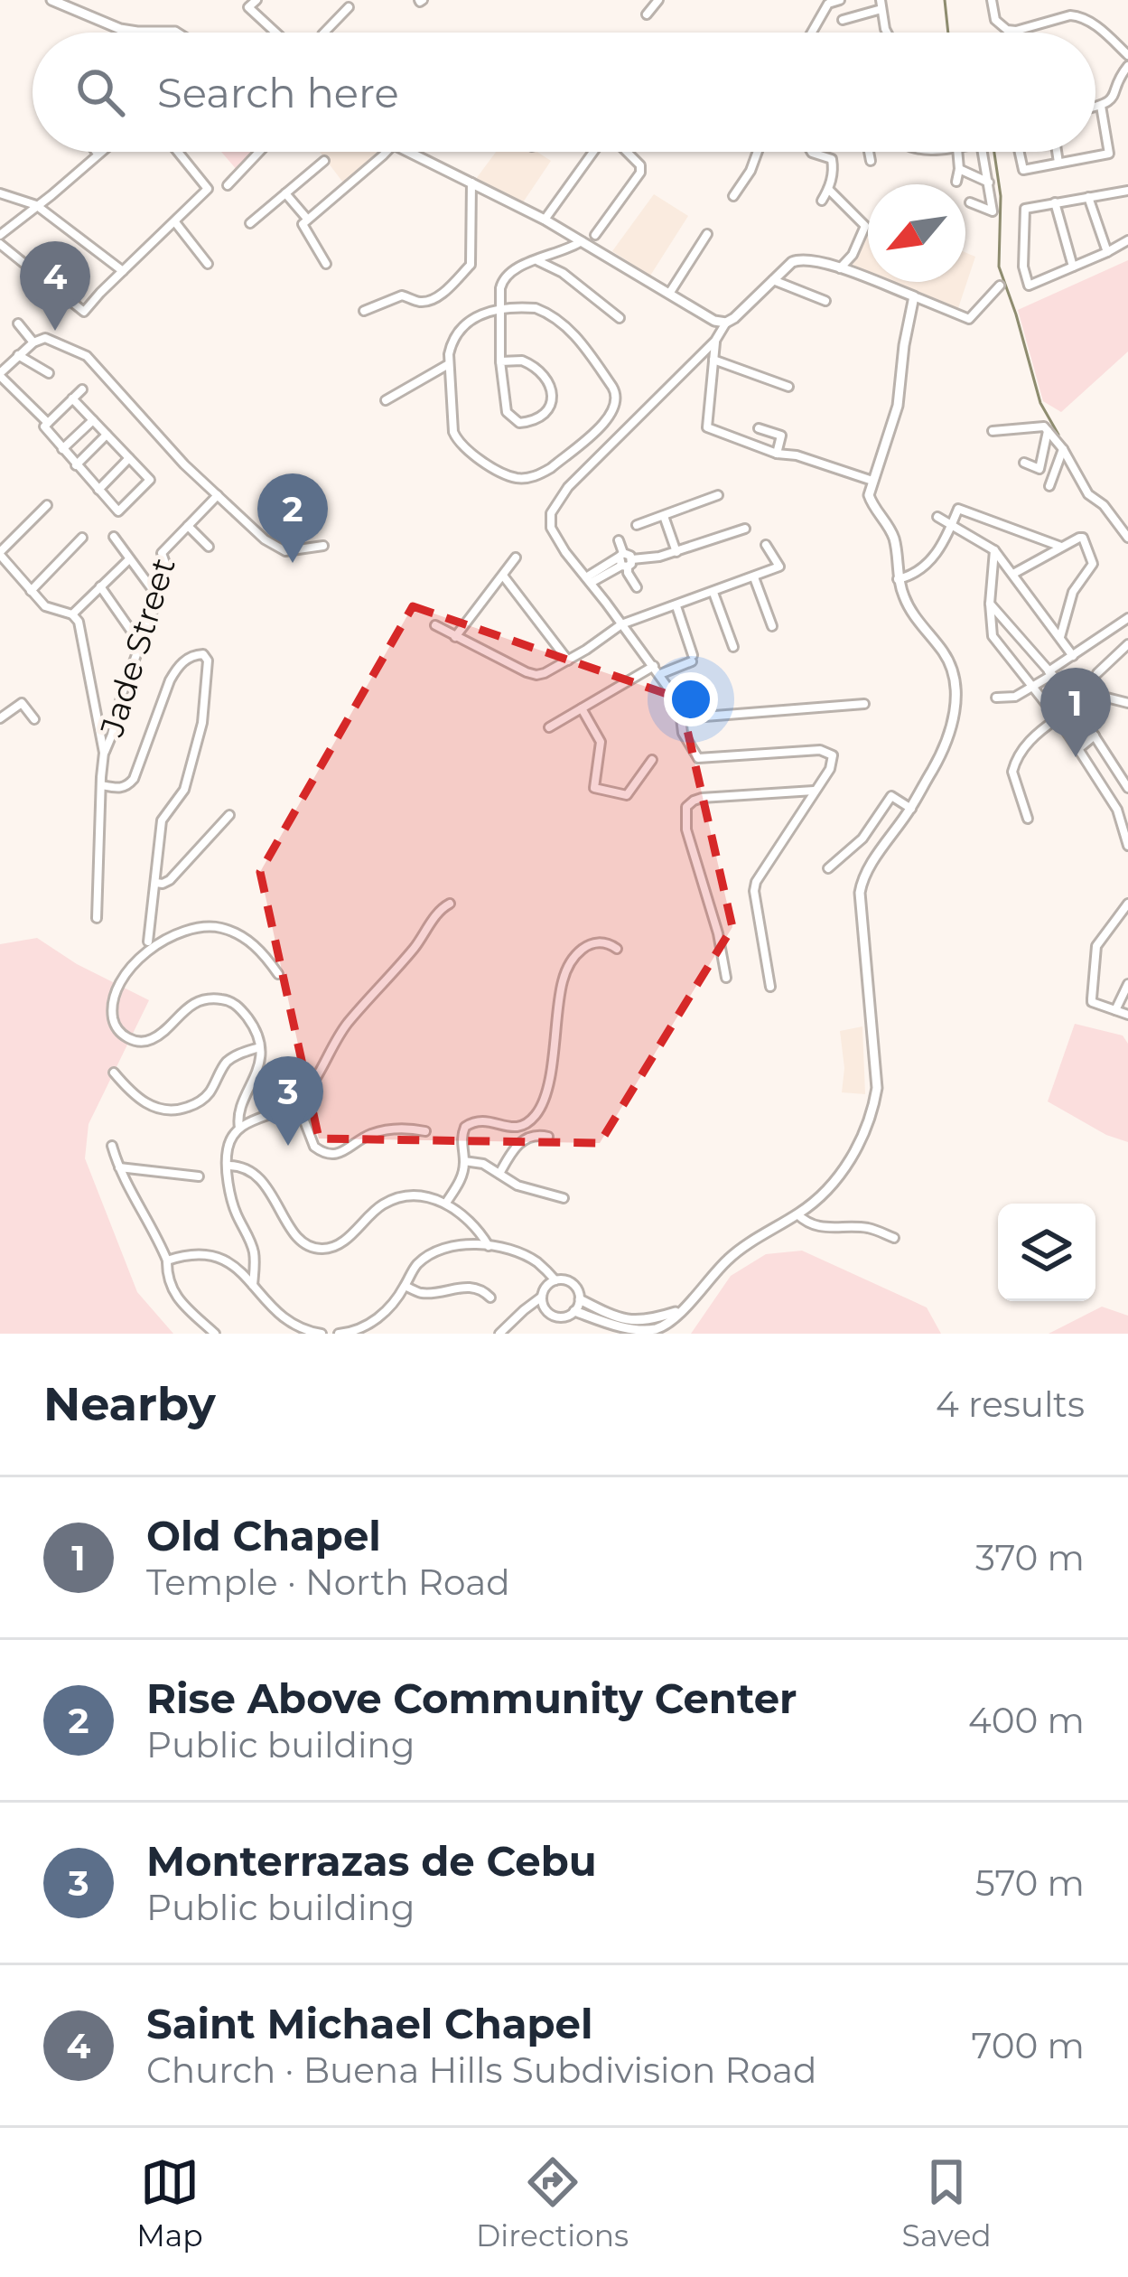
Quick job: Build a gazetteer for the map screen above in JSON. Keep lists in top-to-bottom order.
{
  "streets": {
    "street": ["Jade Street"]
  },
  "north": "bottom left",
  "page": {
    "search": "Search here",
    "pins": [
      "4",
      "2",
      "1",
      "3"
    ],
    "heading": ["Nearby", "4 results"],
    "list": [
      {
        "mark": "1",
        "name": "Old Chapel",
        "note": "Temple · North Road",
        "value": "370 m"
      },
      {
        "mark": "2",
        "name": "Rise Above Community Center",
        "note": "Public building",
        "value": "400 m"
      },
      {
        "mark": "3",
        "name": "Monterrazas de Cebu",
        "note": "Public building",
        "value": "570 m"
      },
      {
        "mark": "4",
        "name": "Saint Michael Chapel",
        "note": "Church · Buena Hills Subdivision Road",
        "value": "700 m"
      }
    ],
    "nav": ["Map", "Directions", "Saved"]
  }
}
